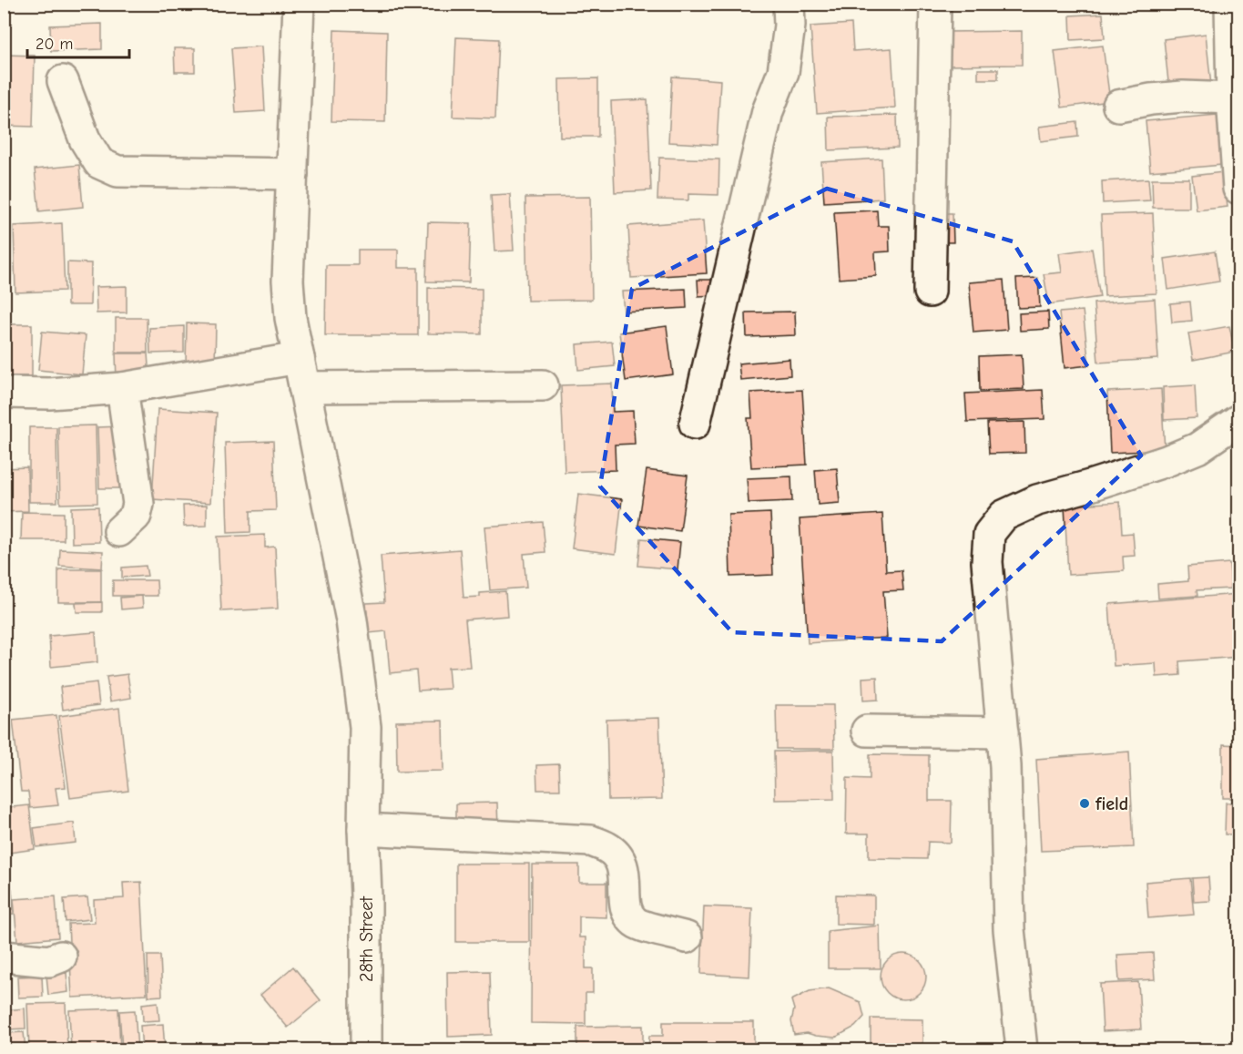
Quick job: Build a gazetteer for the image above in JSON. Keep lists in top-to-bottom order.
{
  "streets": {
    "street": ["28th Street"]
  },
  "places": ["field"],
  "scale_bar": "20 m"
}
